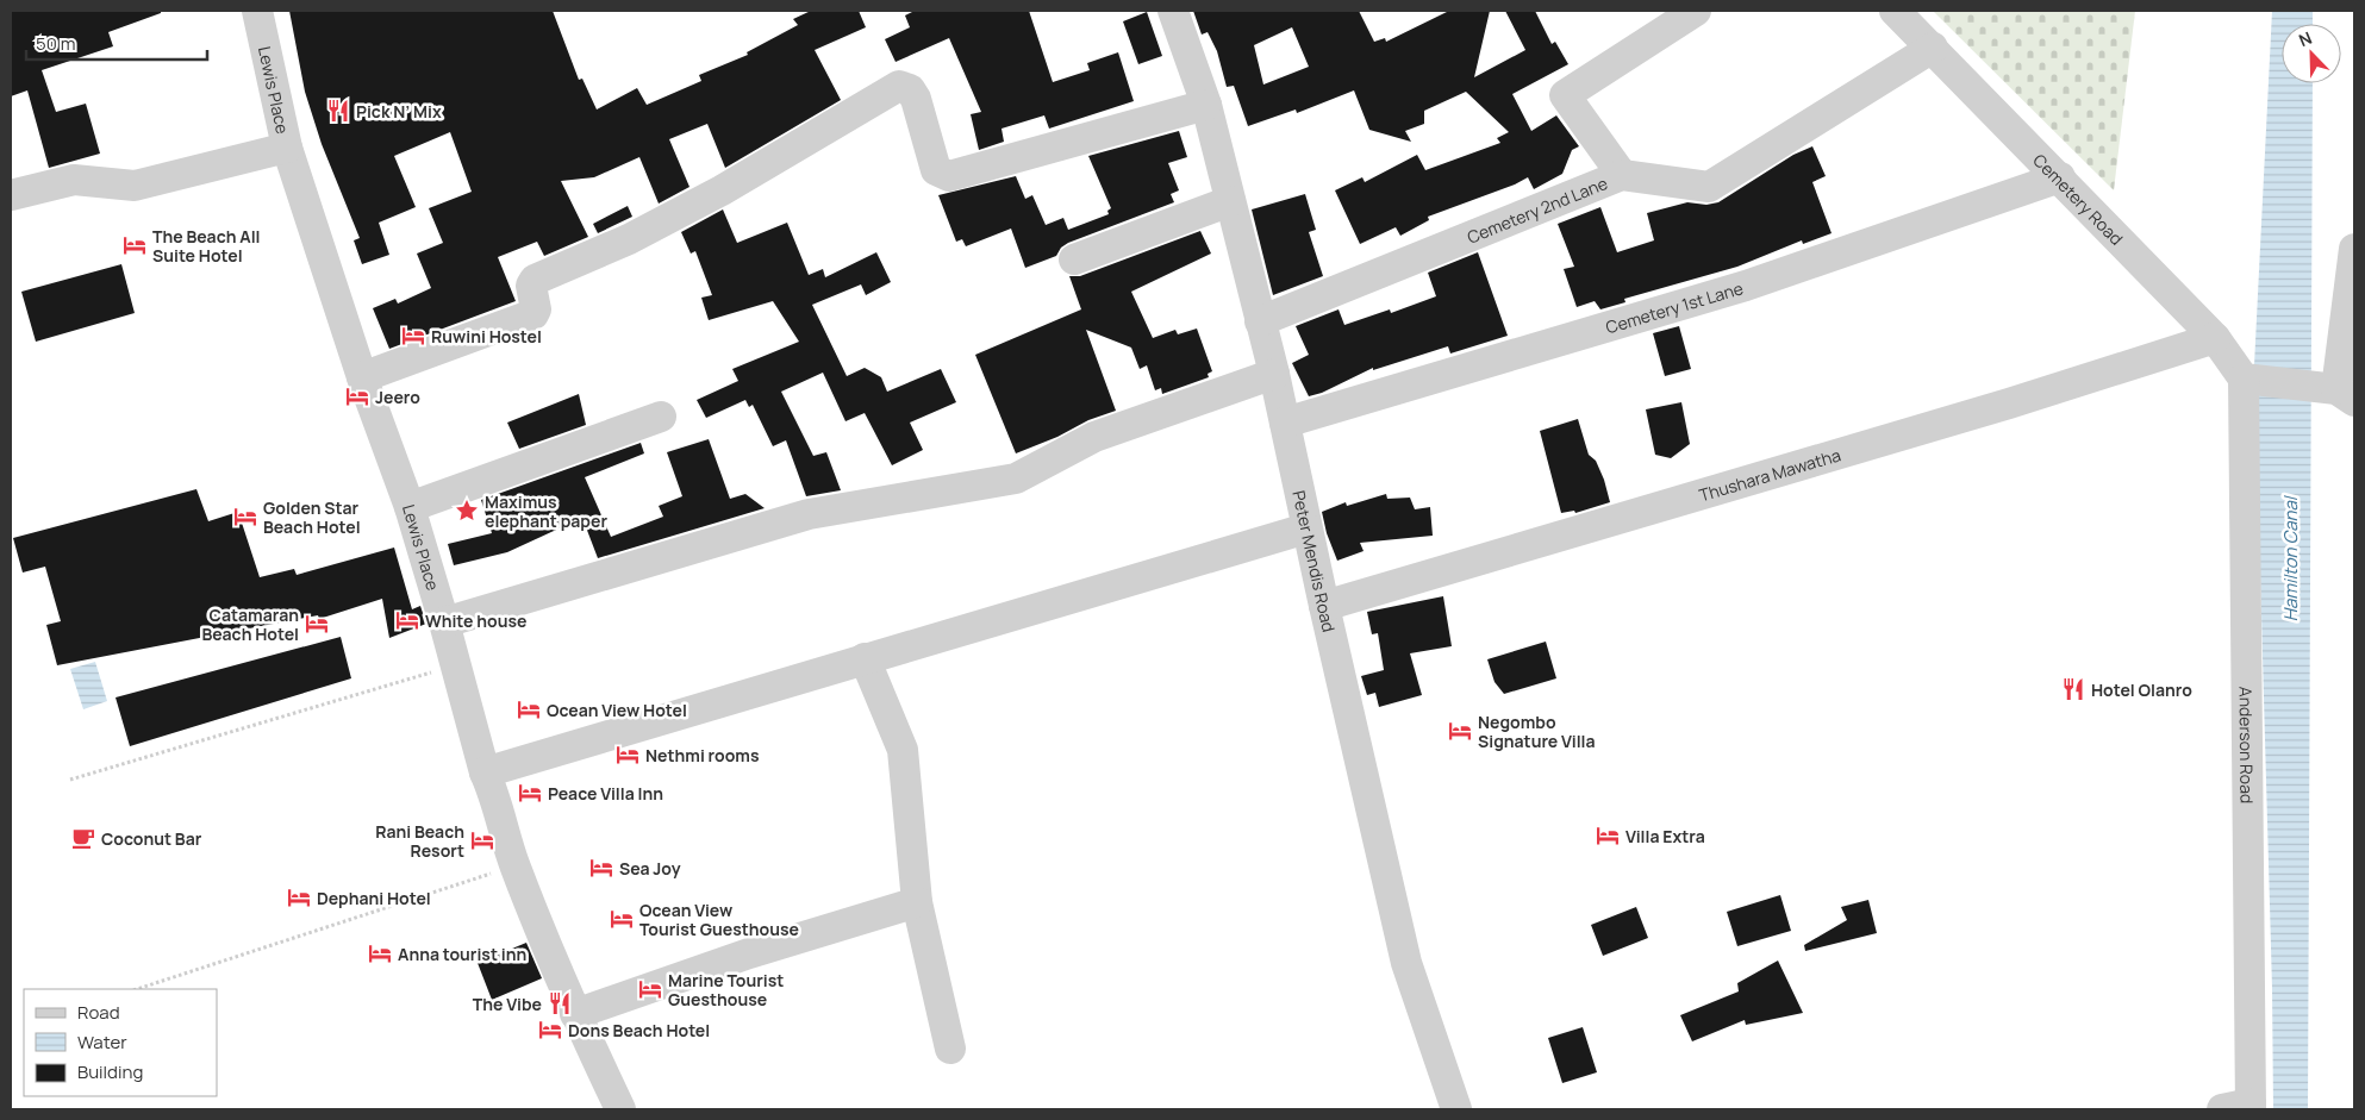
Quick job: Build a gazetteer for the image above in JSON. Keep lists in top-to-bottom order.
{
  "streets": {
    "street": [
      "Lewis Place",
      "Cemetery Road",
      "Cemetery 2nd Lane",
      "Cemetery 1st Lane",
      "Thushara Mawatha",
      "Peter Mendis Road",
      "Anderson Road"
    ]
  },
  "crossings": [
    ["Cemetery Road", "Cemetery 2nd Lane"],
    ["Cemetery Road", "Cemetery 1st Lane"],
    ["Cemetery Road", "Thushara Mawatha"],
    ["Cemetery Road", "Anderson Road"],
    ["Cemetery 2nd Lane", "Peter Mendis Road"],
    ["Cemetery 1st Lane", "Peter Mendis Road"],
    ["Thushara Mawatha", "Peter Mendis Road"]
  ],
  "water": ["Hamilton Canal"],
  "places": {
    "restaurant": ["Pick N’ Mix", "Hotel Olanro", "The Vibe"],
    "hotel": [
      "The Beach All Suite Hotel",
      "Ruwini Hostel",
      "Jeero",
      "Golden Star Beach Hotel",
      "White house",
      "Catamaran Beach Hotel",
      "Ocean View Hotel",
      "Negombo Signature Villa",
      "Nethmi rooms",
      "Peace Villa Inn",
      "Villa Extra",
      "Rani Beach Resort",
      "Sea Joy",
      "Dephani Hotel",
      "Ocean View Tourist Guesthouse",
      "Anna tourist inn",
      "Marine Tourist Guesthouse",
      "Dons Beach Hotel"
    ],
    "place": ["Maximus elephant paper"],
    "cafe": ["Coconut Bar"]
  },
  "legend": ["Road", "Water", "Building"],
  "scale_bar": "50 m",
  "north": "top left"
}
